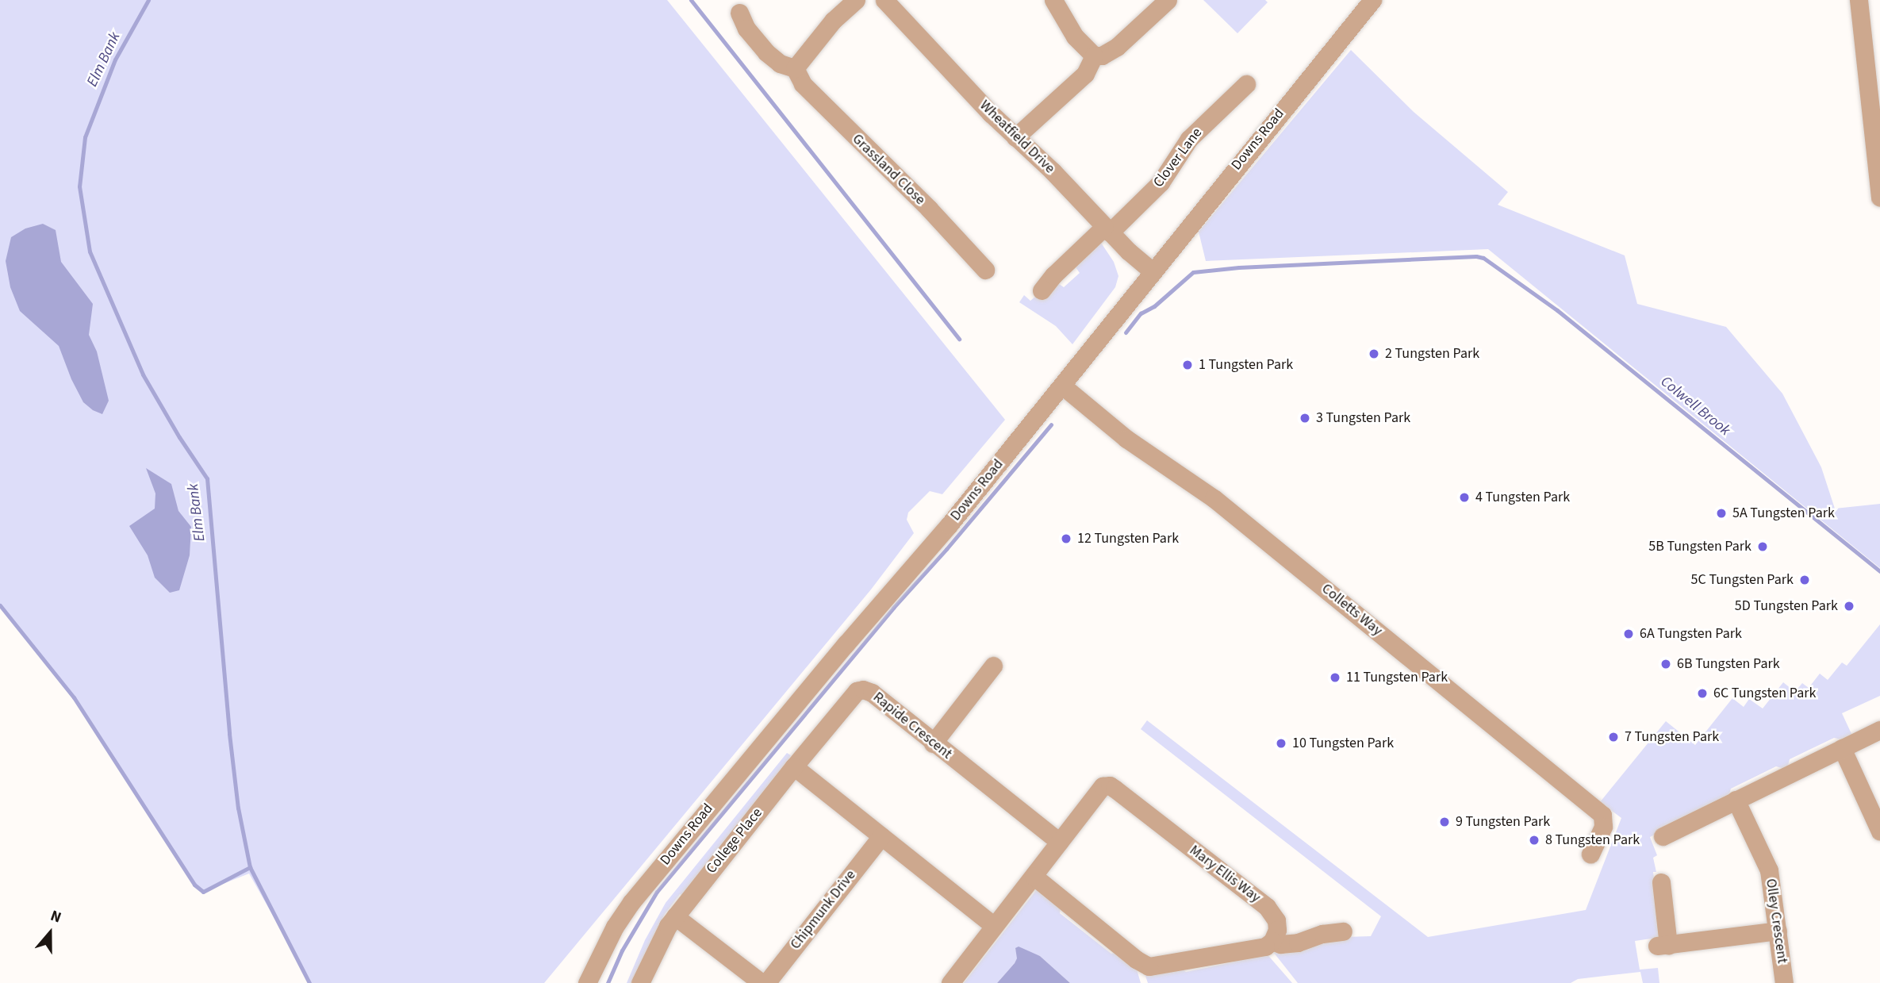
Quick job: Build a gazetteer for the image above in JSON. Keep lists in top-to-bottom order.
{
  "streets": {
    "street": [
      "Wheatfield Drive",
      "Downs Road",
      "Clover Lane",
      "Grassland Close",
      "Colletts Way",
      "Rapide Crescent",
      "College Place",
      "Mary Ellis Way",
      "Chipmunk Drive",
      "Olley Crescent"
    ]
  },
  "crossings": [
    ["Wheatfield Drive", "Downs Road"],
    ["Wheatfield Drive", "Clover Lane"],
    ["Downs Road", "Colletts Way"],
    ["Rapide Crescent", "College Place"],
    ["Rapide Crescent", "Mary Ellis Way"]
  ],
  "water": ["Elm Bank", "Colwell Brook"],
  "places": [
    "2 Tungsten Park",
    "1 Tungsten Park",
    "3 Tungsten Park",
    "4 Tungsten Park",
    "5A Tungsten Park",
    "12 Tungsten Park",
    "5B Tungsten Park",
    "5C Tungsten Park",
    "5D Tungsten Park",
    "6A Tungsten Park",
    "6B Tungsten Park",
    "11 Tungsten Park",
    "6C Tungsten Park",
    "7 Tungsten Park",
    "10 Tungsten Park",
    "9 Tungsten Park",
    "8 Tungsten Park"
  ],
  "north": "top"
}
